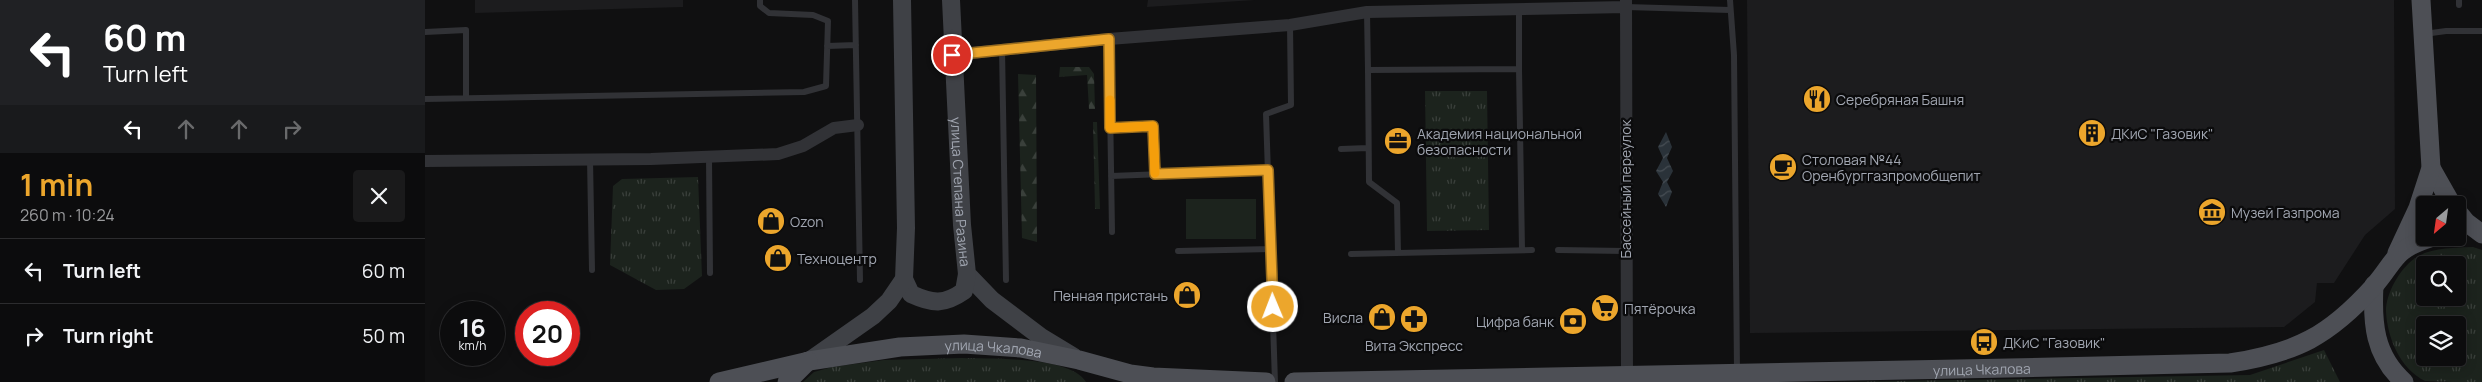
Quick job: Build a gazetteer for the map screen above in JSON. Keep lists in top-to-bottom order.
{
  "streets": {
    "main road": ["улица Степана Разина", "улица Чкалова"],
    "street": ["Бассейный переулок"]
  },
  "crossings": [
    ["Бассейный переулок", "улица Чкалова"],
    ["улица Степана Разина", "улица Чкалова"]
  ],
  "places": {
    "restaurant": ["Серебряная Башня"],
    "building": ["ДКиC \"Газовик\""],
    "office": ["Академия национальной безопасности"],
    "cafe": ["Столовая №44 Оренбурггазпромобщепит"],
    "museum": ["Музей Газпрома"],
    "shop": [
      "Ozon",
      "Техноцентр",
      "Пенная пристань",
      "Висла"
    ],
    "supermarket": ["Пятёрочка"],
    "pharmacy": ["Вита Экспресс"],
    "bank": ["Цифра банк"],
    "bus stop": ["ДКиС \"Газовик\""]
  },
  "north": "bottom left",
  "page": {
    "turn": ["60 m", "Turn left"],
    "heading": ["1 min", "260 m · 10:24"],
    "list": [
      {
        "name": "Turn left",
        "value": "60 m"
      },
      {
        "name": "Turn right",
        "value": "50 m"
      }
    ],
    "speed": "16 km/h",
    "limit": "20"
  }
}
